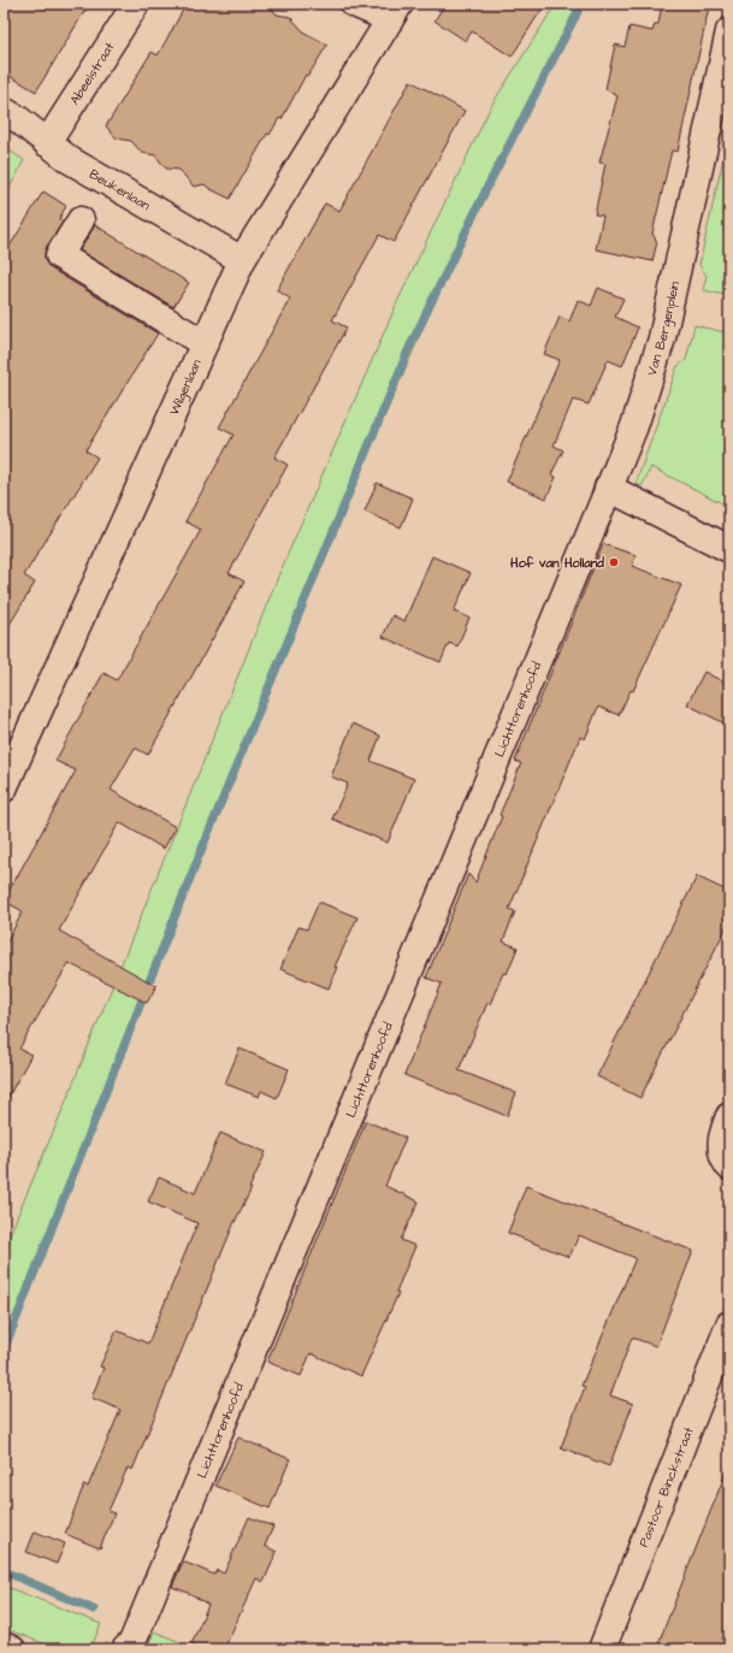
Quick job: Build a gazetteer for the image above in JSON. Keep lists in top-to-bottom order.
{
  "streets": {
    "street": [
      "Abeelstraat",
      "Beukenlaan",
      "Van Bergenplein",
      "Wilgenlaan",
      "Lichttorenhoofd",
      "Pastoor Binckstraat"
    ]
  },
  "crossings": [
    ["Abeelstraat", "Beukenlaan"],
    ["Beukenlaan", "Wilgenlaan"],
    ["Van Bergenplein", "Lichttorenhoofd"]
  ],
  "places": ["Hof van Holland"]
}
